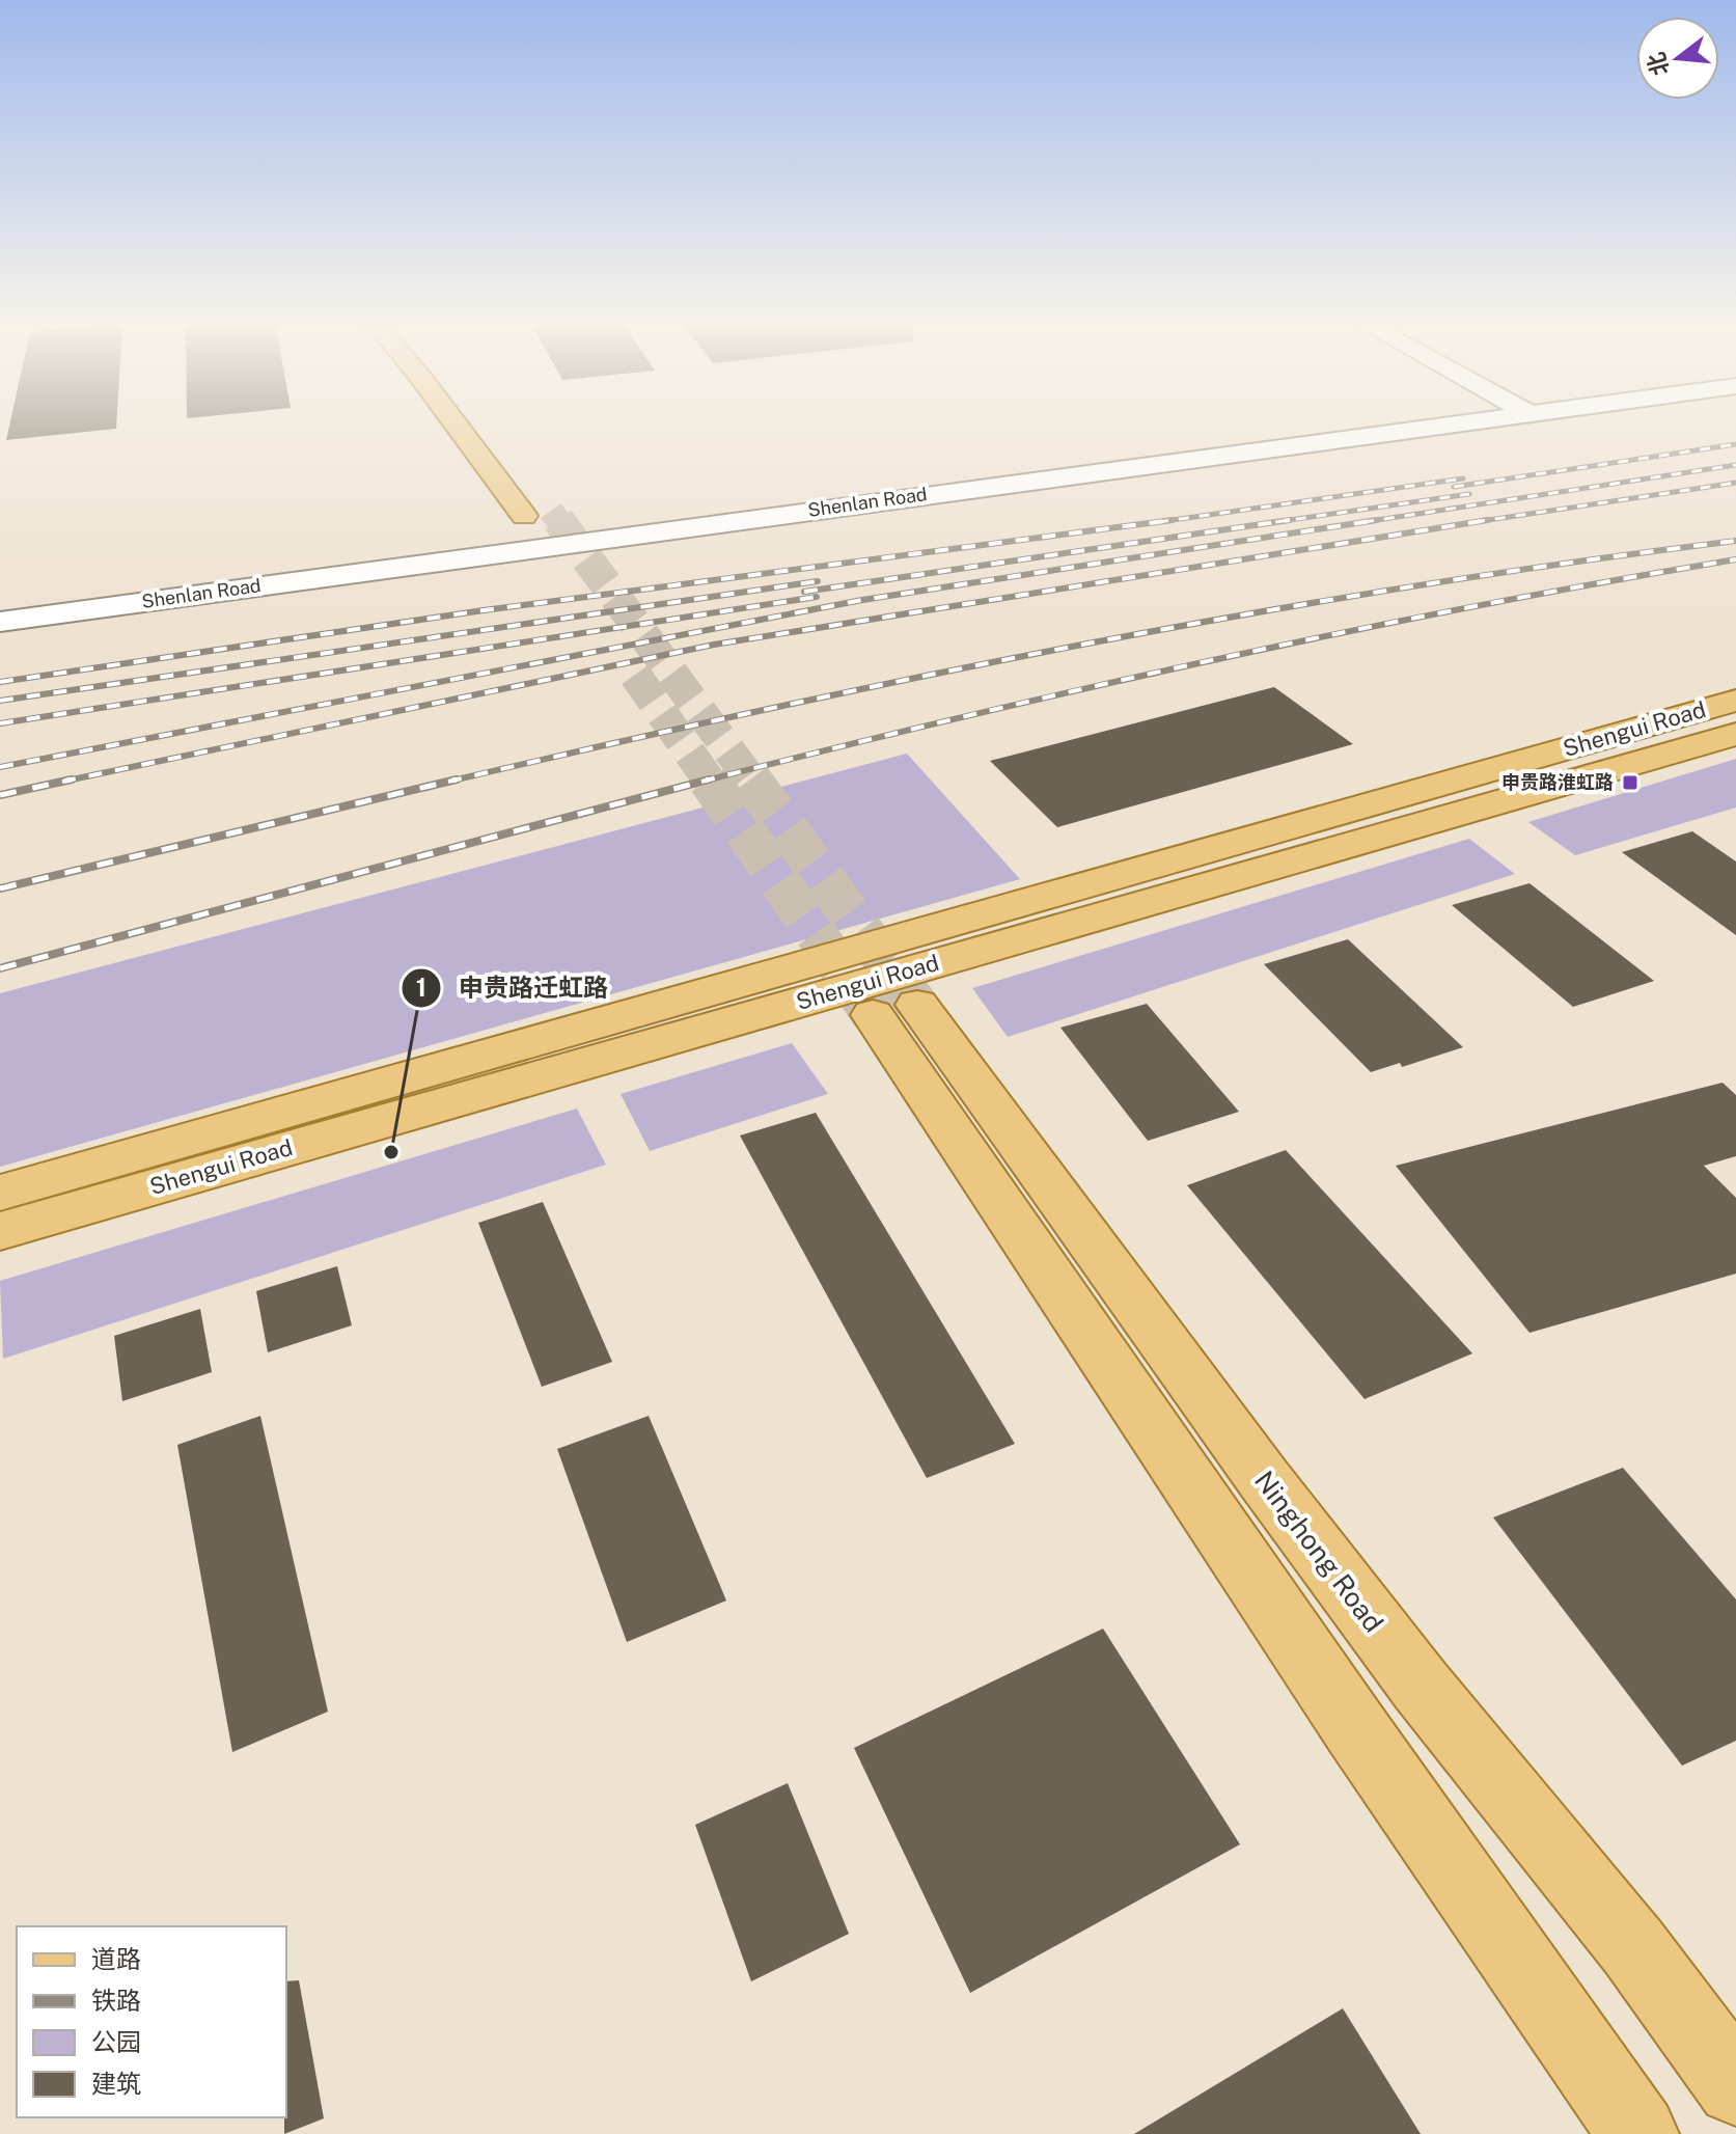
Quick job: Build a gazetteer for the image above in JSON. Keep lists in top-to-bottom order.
{
  "streets": {
    "main road": ["Shengui Road", "Ninghong Road"],
    "street": ["Shenlan Road"]
  },
  "places": {
    "transit": ["申贵路淮虹路"],
    "other": ["申贵路迁虹路"]
  },
  "legend": [
    "道路",
    "铁路",
    "公园",
    "建筑"
  ],
  "north": "left"
}
